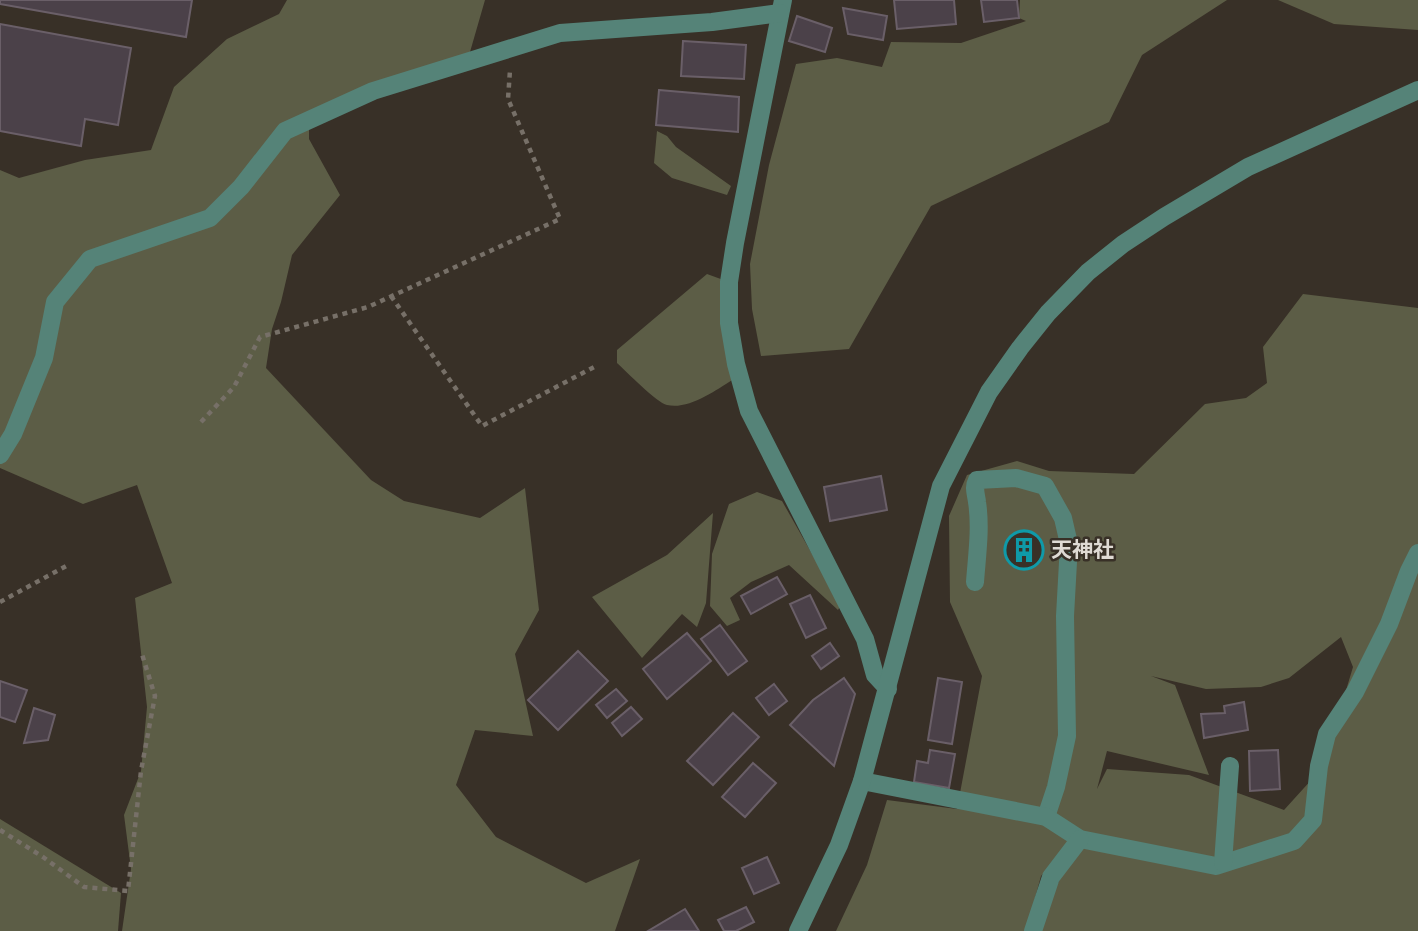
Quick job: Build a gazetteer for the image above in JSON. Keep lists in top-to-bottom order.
{
  "places": {
    "building": ["天神社"]
  }
}
